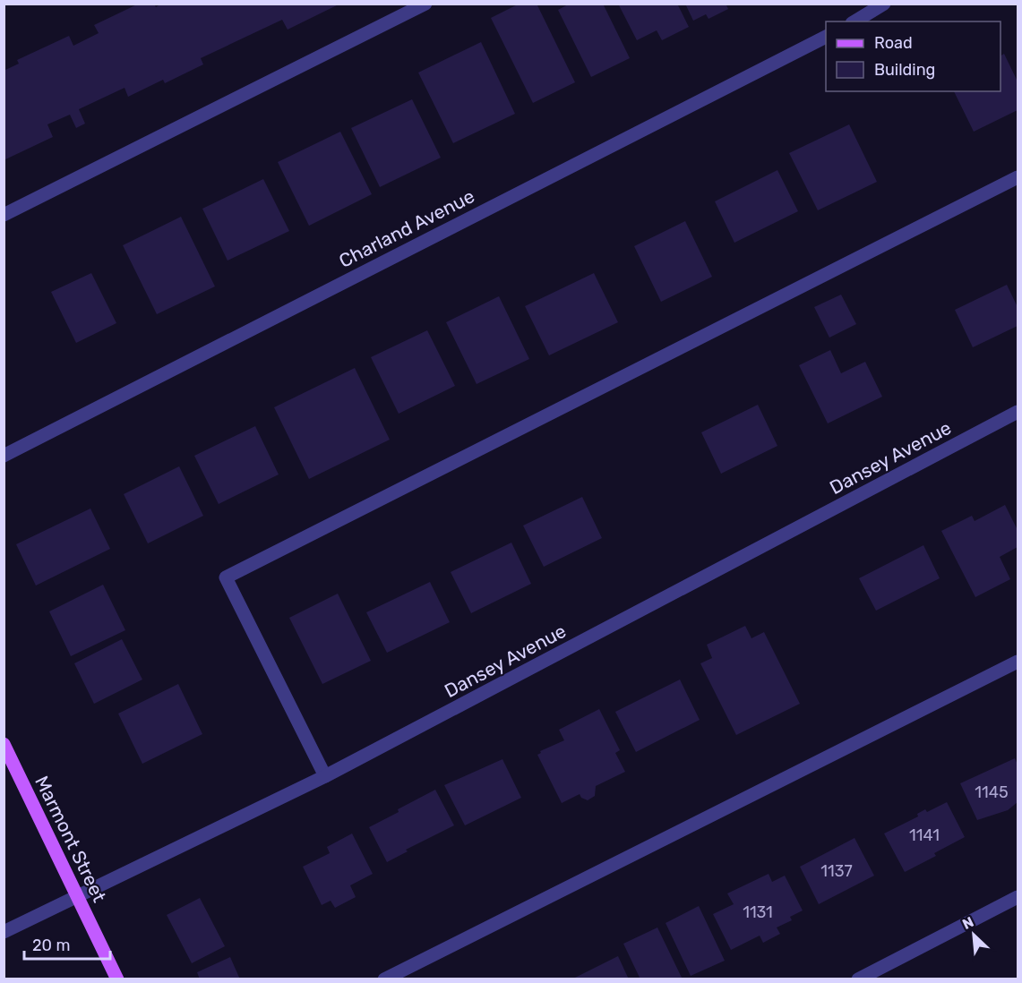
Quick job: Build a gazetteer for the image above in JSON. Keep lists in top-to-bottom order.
{
  "streets": {
    "main road": ["Marmont Street"],
    "street": ["Charland Avenue", "Dansey Avenue"]
  },
  "crossings": [
    ["Dansey Avenue", "Marmont Street"]
  ],
  "house_numbers": [
    "1145",
    "1141",
    "1137",
    "1131"
  ],
  "legend": ["Road", "Building"],
  "scale_bar": "20 m",
  "north": "top left"
}
